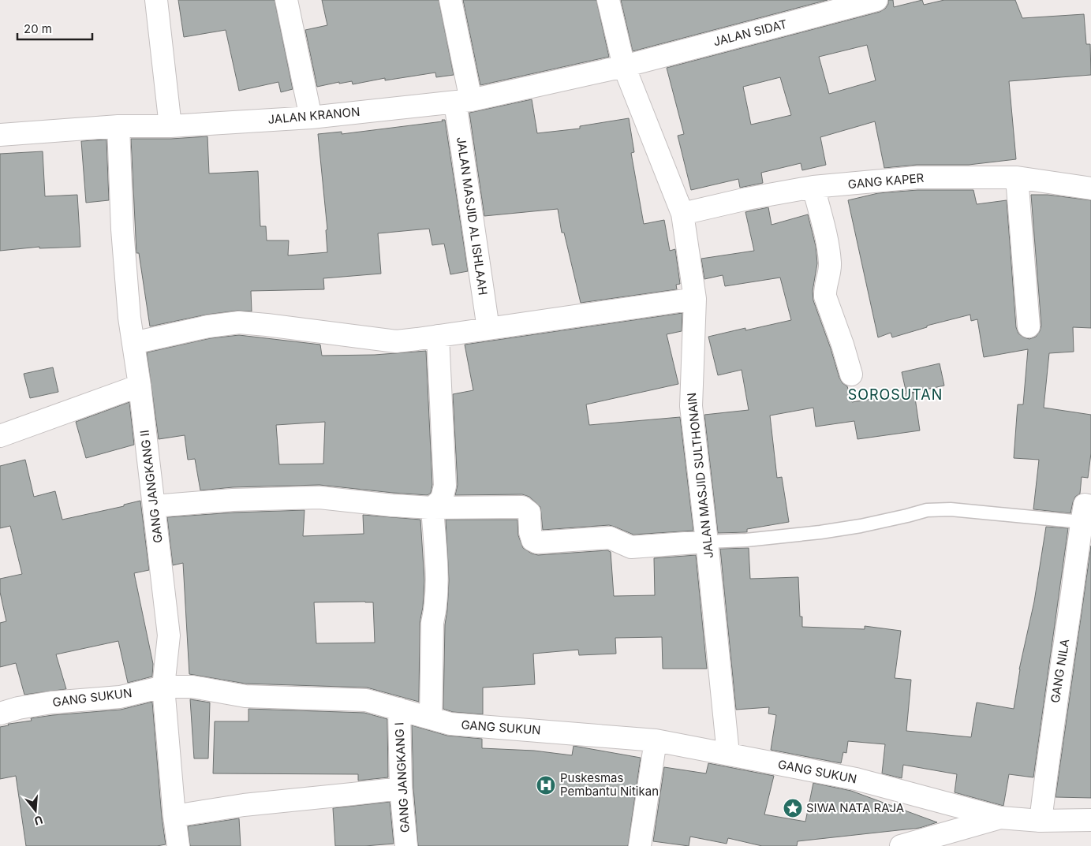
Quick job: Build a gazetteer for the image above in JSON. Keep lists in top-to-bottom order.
{
  "streets": {
    "street": [
      "JALAN SIDAT",
      "JALAN KRANON",
      "GANG KAPER",
      "JALAN MASJID AL ISHLAAH",
      "JALAN MASJID SULTHONAIN",
      "GANG JANGKANG II",
      "GANG NILA",
      "GANG SUKUN",
      "GANG JANGKANG I"
    ]
  },
  "crossings": [
    ["JALAN SIDAT", "JALAN KRANON"],
    ["JALAN SIDAT", "JALAN MASJID SULTHONAIN"],
    ["JALAN KRANON", "JALAN MASJID AL ISHLAAH"],
    ["JALAN KRANON", "JALAN MASJID SULTHONAIN"],
    ["JALAN KRANON", "GANG JANGKANG II"],
    ["GANG KAPER", "JALAN MASJID SULTHONAIN"],
    ["JALAN MASJID SULTHONAIN", "GANG SUKUN"],
    ["GANG JANGKANG II", "GANG SUKUN"],
    ["GANG SUKUN", "GANG JANGKANG I"]
  ],
  "districts": ["SOROSUTAN"],
  "places": {
    "hospital": ["Puskesmas Pembantu Nitikan"],
    "place": ["SIWA NATA RAJA"]
  },
  "scale_bar": "20 m",
  "north": "bottom"
}
